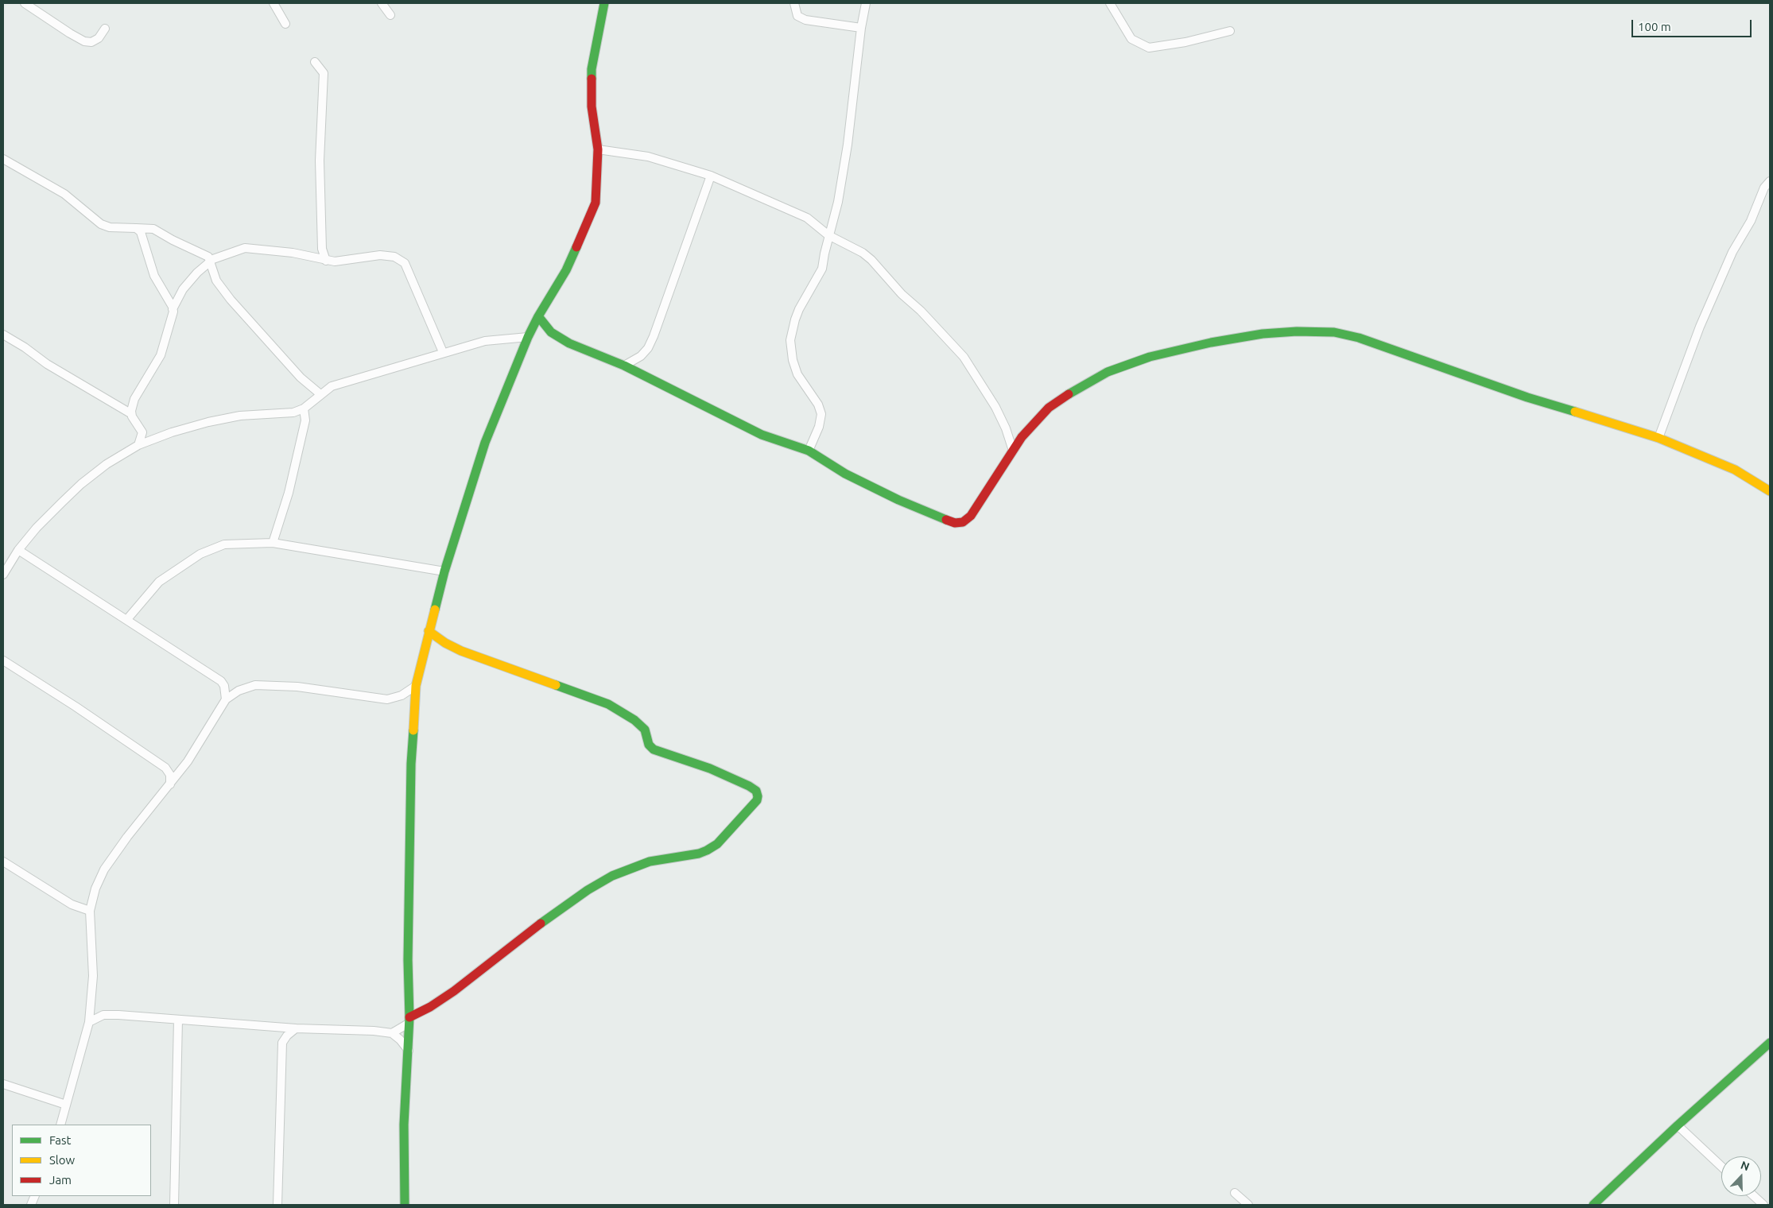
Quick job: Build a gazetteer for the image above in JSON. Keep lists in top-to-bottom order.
{
  "legend": ["Fast", "Slow", "Jam"],
  "scale_bar": "100 m",
  "north": "top"
}
